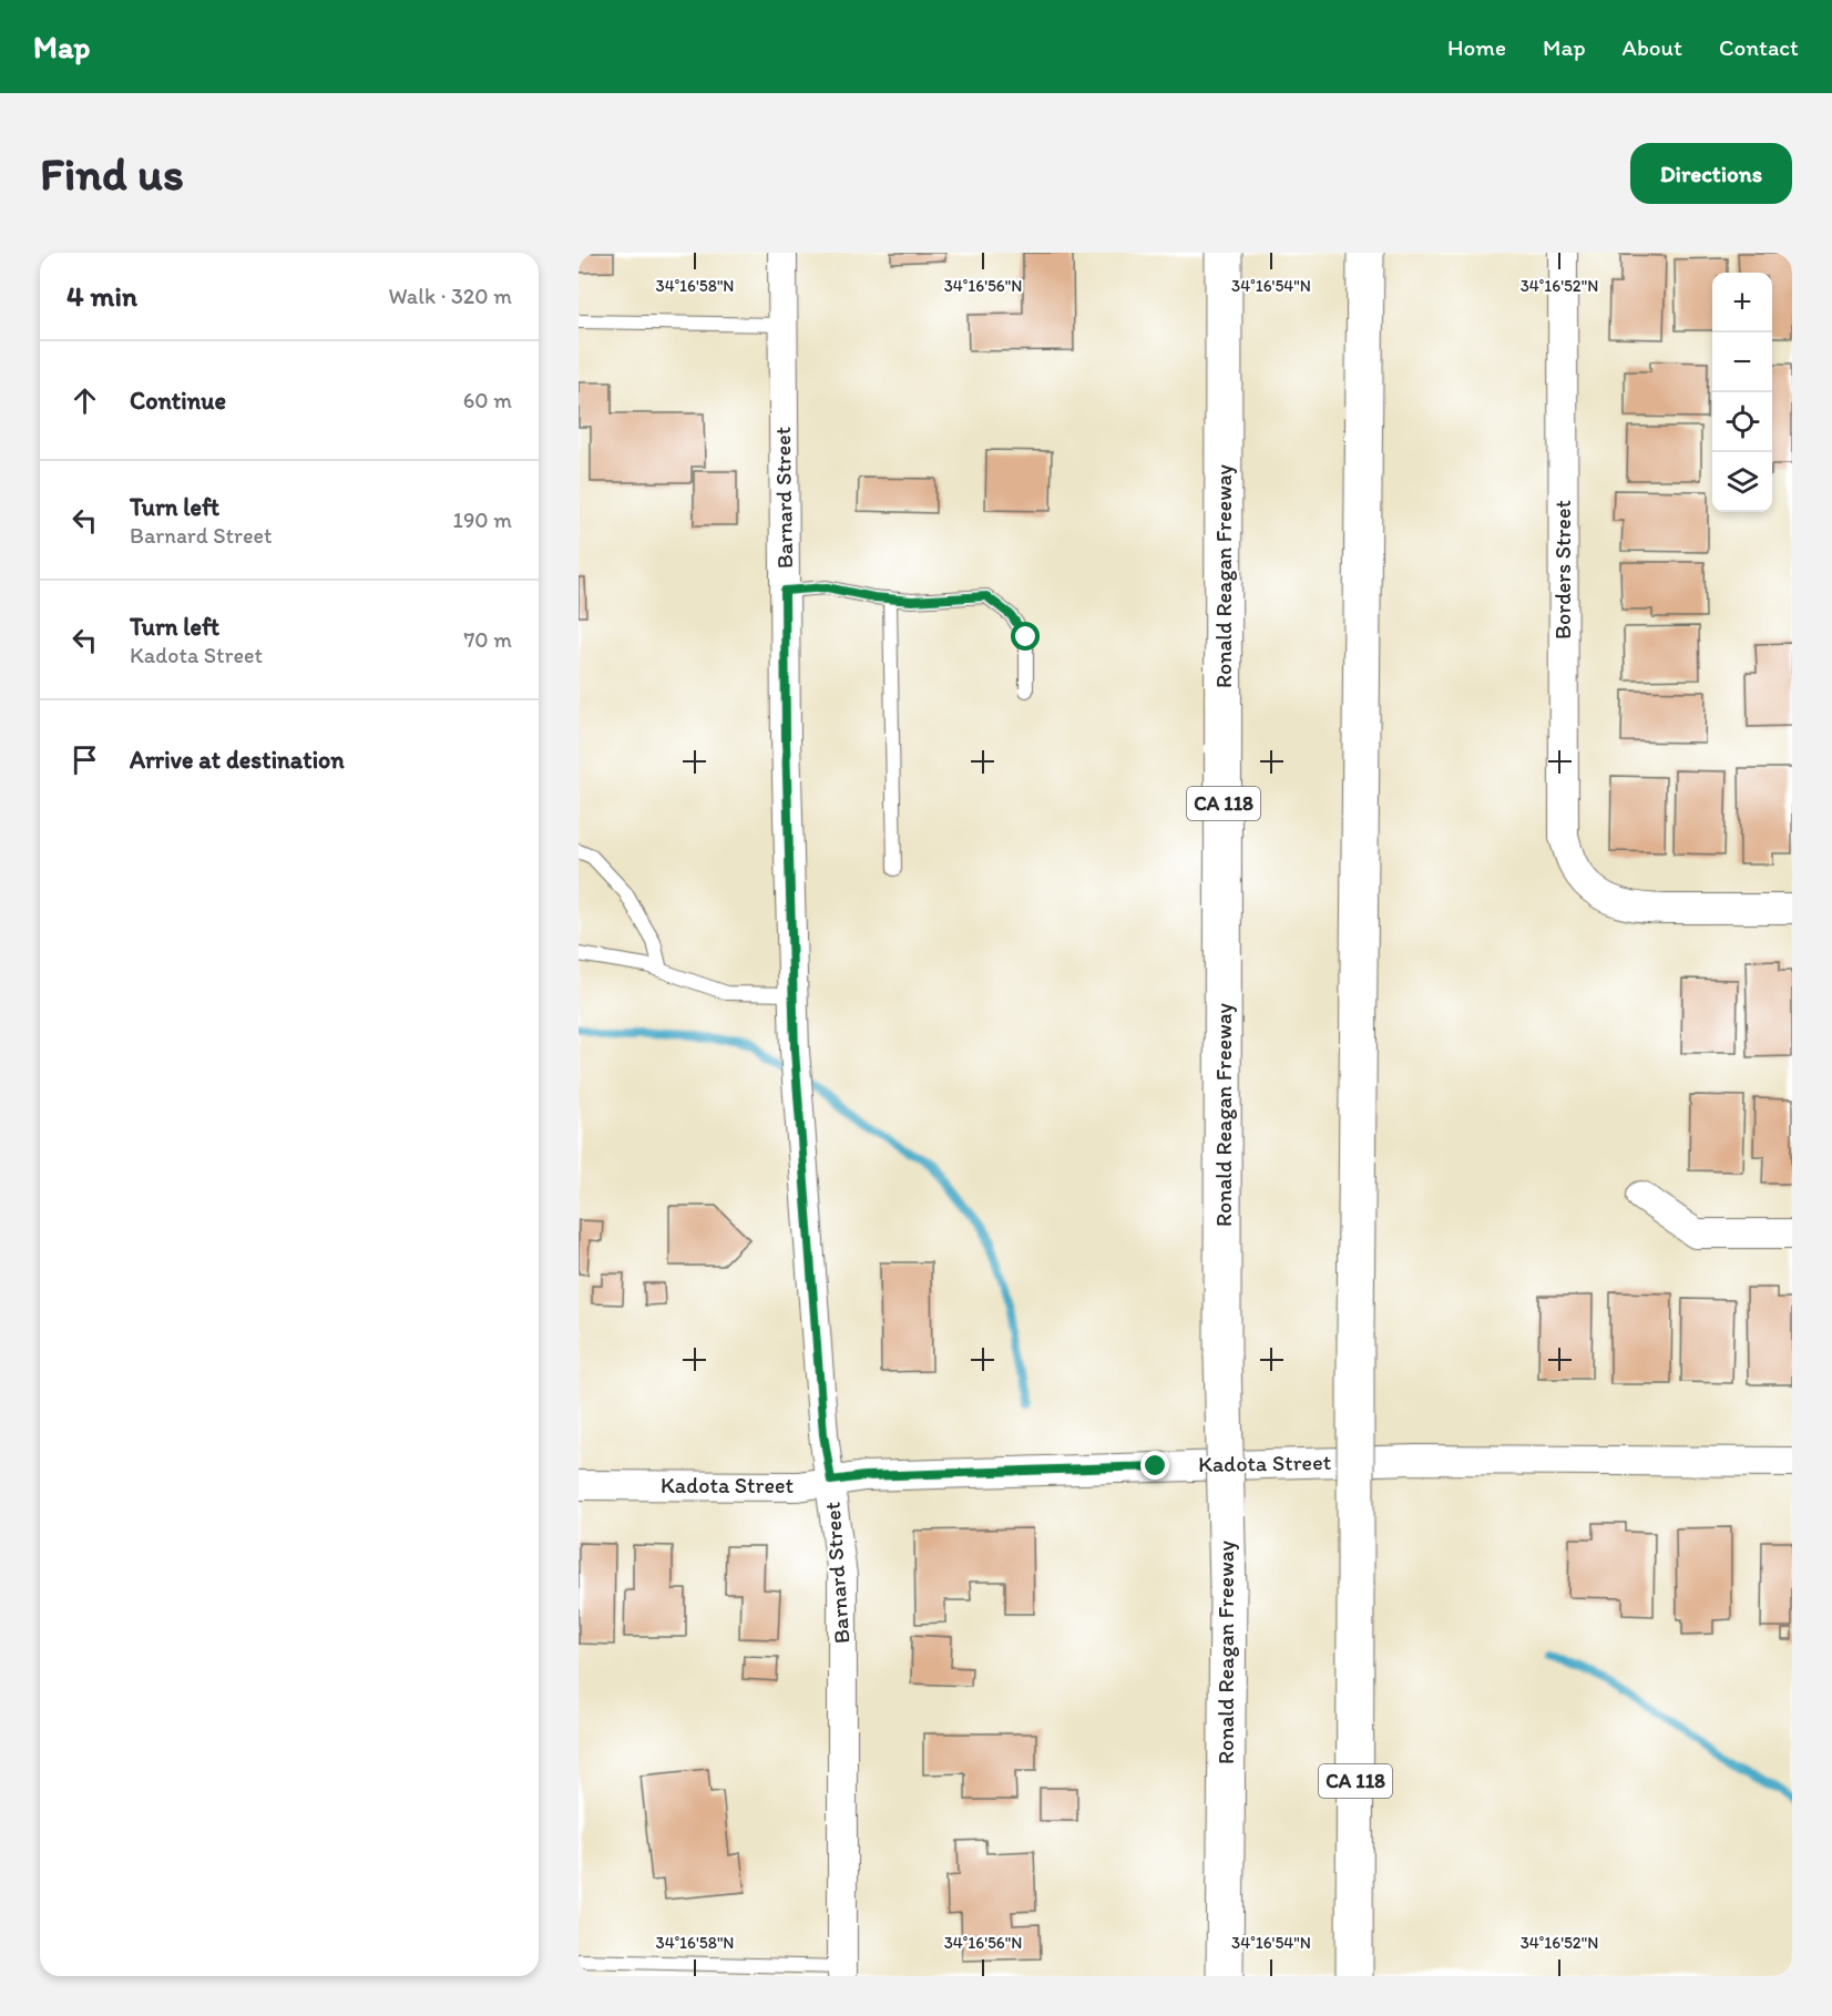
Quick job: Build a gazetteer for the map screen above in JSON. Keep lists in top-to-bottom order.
{
  "streets": {
    "highway": ["Ronald Reagan Freeway", "CA 118"],
    "street": ["Barnard Street", "Borders Street", "Kadota Street"]
  },
  "crossings": [
    ["Barnard Street", "Kadota Street"]
  ],
  "page": {
    "header": "Map",
    "nav": [
      "Home",
      "Map",
      "About",
      "Contact"
    ],
    "buttons": "Directions",
    "title": "Find us",
    "heading": ["4 min", "Walk · 320 m"],
    "map_buttons": ["+", "−"],
    "list": [
      ["Continue", "60 m"],
      ["Turn left", "Barnard Street", "190 m"],
      ["Turn left", "Kadota Street", "70 m"],
      "Arrive at destination"
    ]
  },
  "coordinates": [
    "34°16'58\"N",
    "34°16'56\"N",
    "34°16'54\"N",
    "34°16'52\"N"
  ]
}
